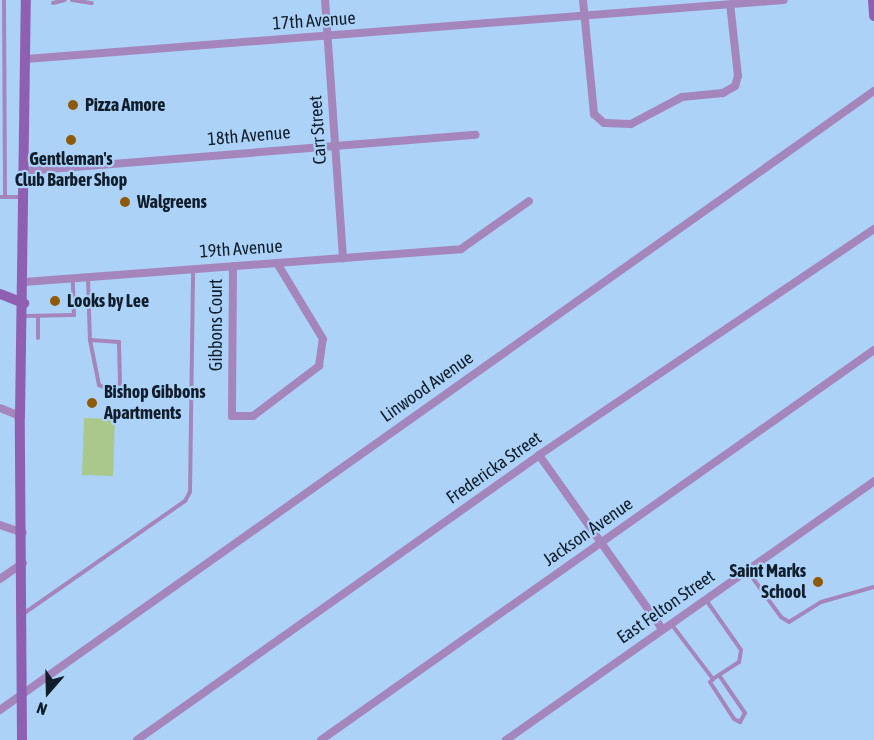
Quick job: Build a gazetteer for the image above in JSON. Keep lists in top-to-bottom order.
{
  "streets": {
    "street": [
      "17th Avenue",
      "Carr Street",
      "18th Avenue",
      "19th Avenue",
      "Gibbons Court",
      "Linwood Avenue",
      "Fredericka Street",
      "Jackson Avenue",
      "East Felton Street"
    ]
  },
  "crossings": [
    ["17th Avenue", "Carr Street"],
    ["Carr Street", "18th Avenue"],
    ["Carr Street", "19th Avenue"],
    ["19th Avenue", "Gibbons Court"]
  ],
  "places": [
    "Pizza Amore",
    "Gentleman's Club Barber Shop",
    "Walgreens",
    "Looks by Lee",
    "Bishop Gibbons Apartments",
    "Saint Marks School"
  ],
  "north": "bottom"
}
